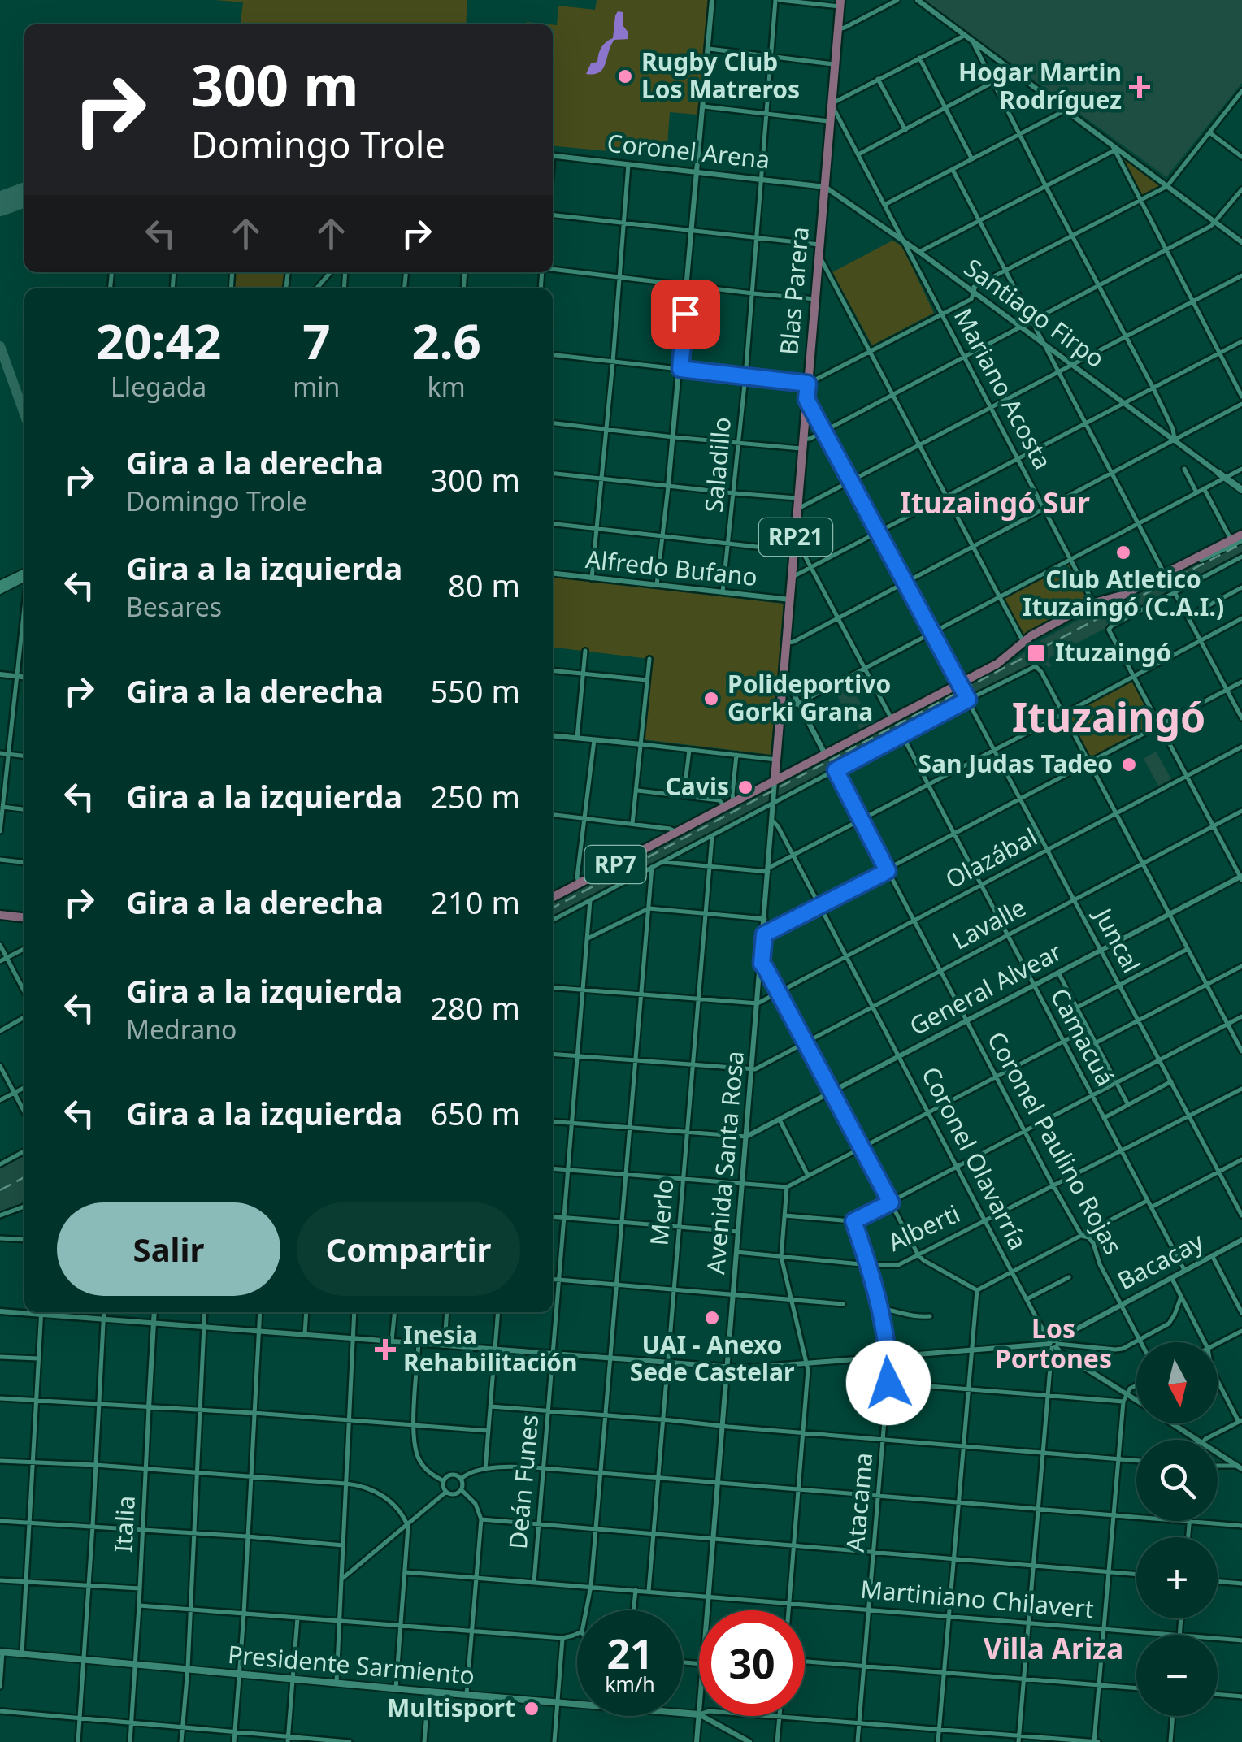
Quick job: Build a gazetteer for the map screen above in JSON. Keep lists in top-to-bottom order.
{
  "streets": {
    "main road": [
      "Blas Parera",
      "RP21",
      "RP7",
      "Presidente Sarmiento"
    ],
    "street": [
      "Coronel Arena",
      "Santiago Firpo",
      "Mariano Acosta",
      "Saladillo",
      "Alfredo Bufano",
      "Olazábal",
      "Lavalle",
      "Juncal",
      "General Alvear",
      "Camacuá",
      "Coronel Paulino Rojas",
      "Coronel Olavarría",
      "Avenida Santa Rosa",
      "Merlo",
      "Alberti",
      "Bacacay",
      "Deán Funes",
      "Atacama",
      "Italia",
      "Martiniano Chilavert"
    ]
  },
  "crossings": [
    ["Coronel Arena", "Blas Parera"],
    ["Coronel Arena", "Santiago Firpo"],
    ["Coronel Arena", "Saladillo"],
    ["Blas Parera", "Santiago Firpo"],
    ["Blas Parera", "Mariano Acosta"],
    ["Blas Parera", "Alfredo Bufano"],
    ["Blas Parera", "RP7"],
    ["Blas Parera", "Juncal"],
    ["Blas Parera", "Avenida Santa Rosa"],
    ["Santiago Firpo", "Mariano Acosta"],
    ["Mariano Acosta", "RP7"],
    ["Saladillo", "Alfredo Bufano"],
    ["Olazábal", "Juncal"],
    ["Olazábal", "Camacuá"],
    ["Olazábal", "Coronel Paulino Rojas"],
    ["Olazábal", "Coronel Olavarría"],
    ["Olazábal", "Avenida Santa Rosa"],
    ["RP7", "Juncal"],
    ["RP7", "Avenida Santa Rosa"],
    ["Lavalle", "Juncal"],
    ["Lavalle", "Camacuá"],
    ["Lavalle", "Coronel Paulino Rojas"],
    ["Lavalle", "Coronel Olavarría"],
    ["Lavalle", "Avenida Santa Rosa"],
    ["Juncal", "General Alvear"],
    ["Juncal", "Alberti"],
    ["General Alvear", "Camacuá"],
    ["General Alvear", "Coronel Paulino Rojas"],
    ["General Alvear", "Coronel Olavarría"],
    ["General Alvear", "Avenida Santa Rosa"],
    ["Camacuá", "Alberti"],
    ["Camacuá", "Bacacay"],
    ["Coronel Paulino Rojas", "Alberti"],
    ["Coronel Paulino Rojas", "Bacacay"],
    ["Coronel Olavarría", "Avenida Santa Rosa"],
    ["Coronel Olavarría", "Alberti"],
    ["Coronel Olavarría", "Bacacay"],
    ["Avenida Santa Rosa", "Alberti"],
    ["Avenida Santa Rosa", "Martiniano Chilavert"],
    ["Avenida Santa Rosa", "Presidente Sarmiento"],
    ["Merlo", "Martiniano Chilavert"],
    ["Alberti", "Atacama"],
    ["Deán Funes", "Martiniano Chilavert"],
    ["Atacama", "Martiniano Chilavert"],
    ["Italia", "Presidente Sarmiento"]
  ],
  "districts": [
    "Ituzaingó Sur",
    "Ituzaingó",
    "Los Portones",
    "Villa Ariza"
  ],
  "places": {
    "other": [
      "Rugby Club Los Matreros",
      "Club Atletico Ituzaingó (C.A.I.)",
      "Polideportivo Gorki Grana",
      "San Judas Tadeo",
      "Cavis",
      "UAI - Anexo Sede Castelar",
      "Multisport"
    ],
    "health": ["Hogar Martin Rodríguez", "Inesia Rehabilitación"],
    "transit": ["Ituzaingó"]
  },
  "north": "bottom",
  "page": {
    "turn": ["300 m", "Domingo Trole"],
    "eta": [
      "20:42",
      "Llegada",
      "7",
      "min",
      "2.6",
      "km"
    ],
    "list": [
      {
        "name": "Gira a la derecha",
        "note": "Domingo Trole",
        "value": "300 m"
      },
      {
        "name": "Gira a la izquierda",
        "note": "Besares",
        "value": "80 m"
      },
      {
        "name": "Gira a la derecha",
        "value": "550 m"
      },
      {
        "name": "Gira a la izquierda",
        "value": "250 m"
      },
      {
        "name": "Gira a la derecha",
        "value": "210 m"
      },
      {
        "name": "Gira a la izquierda",
        "note": "Medrano",
        "value": "280 m"
      },
      {
        "name": "Gira a la izquierda",
        "value": "650 m"
      }
    ],
    "buttons": ["Salir", "Compartir"],
    "map_buttons": ["+", "−"],
    "speed": "21 km/h",
    "limit": "30"
  }
}
